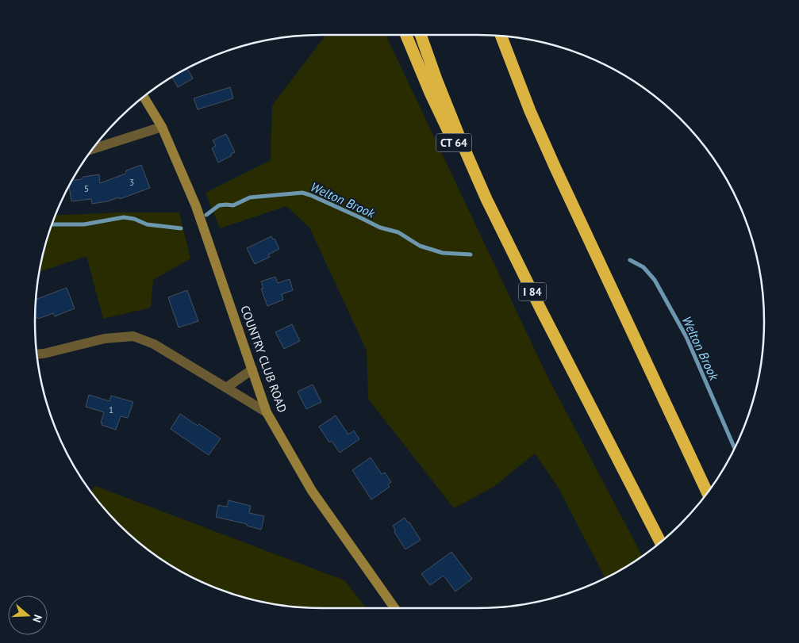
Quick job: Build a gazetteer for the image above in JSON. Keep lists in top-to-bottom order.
{
  "streets": {
    "highway": ["CT 64", "I 84"],
    "street": ["COUNTRY CLUB ROAD"]
  },
  "crossings": [
    ["CT 64", "I 84"]
  ],
  "water": ["Welton Brook"],
  "house_numbers": ["3", "5", "1"],
  "north": "right"
}
